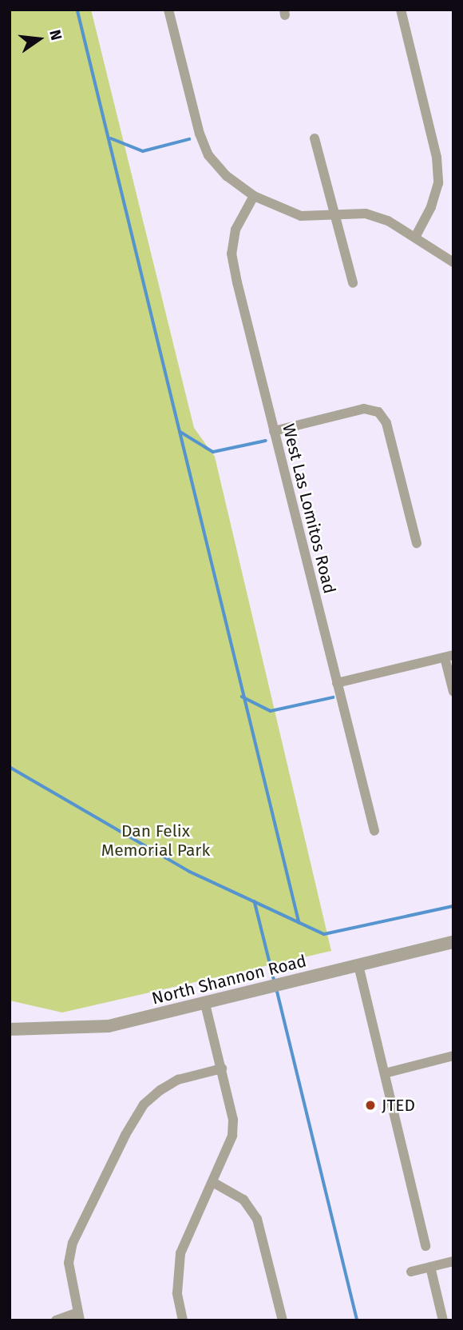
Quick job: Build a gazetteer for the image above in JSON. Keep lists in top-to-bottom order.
{
  "streets": {
    "street": ["West Las Lomitos Road", "North Shannon Road"]
  },
  "parks": ["Dan Felix Memorial Park"],
  "places": ["JTED"],
  "north": "right"
}
